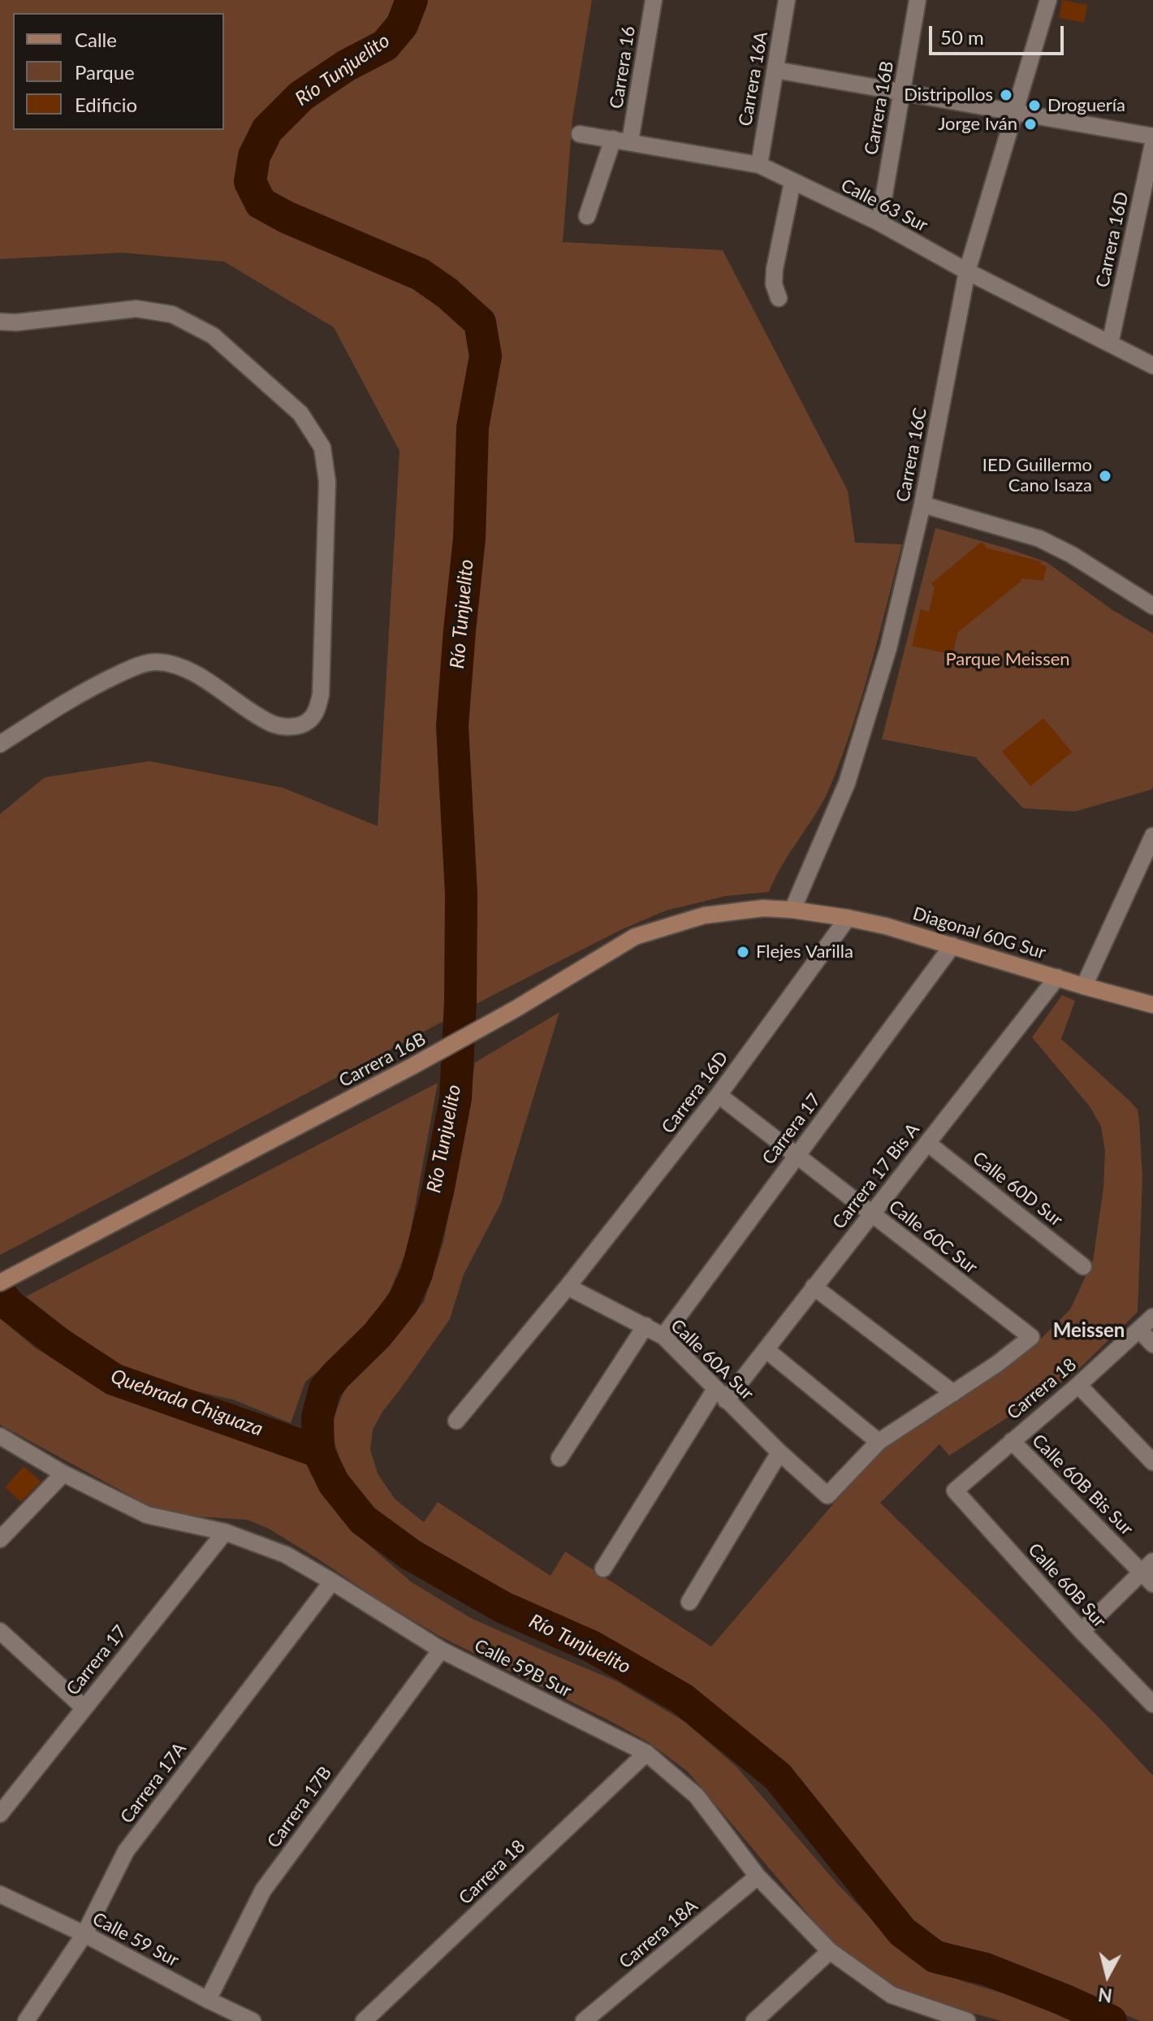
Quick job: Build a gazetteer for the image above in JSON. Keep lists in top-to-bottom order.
{
  "streets": {
    "street": [
      "Carrera 16",
      "Carrera 16A",
      "Carrera 16B",
      "Calle 63 Sur",
      "Carrera 16D",
      "Carrera 16C",
      "Diagonal 60G Sur",
      "Carrera 17",
      "Carrera 17 Bis A",
      "Calle 60D Sur",
      "Calle 60C Sur",
      "Calle 60A Sur",
      "Carrera 18",
      "Calle 60B Bis Sur",
      "Calle 60B Sur",
      "Calle 59B Sur",
      "Carrera 17A",
      "Carrera 17B",
      "Carrera 18A",
      "Calle 59 Sur"
    ]
  },
  "crossings": [
    ["Carrera 16", "Calle 63 Sur"],
    ["Carrera 16A", "Calle 63 Sur"],
    ["Carrera 16B", "Calle 63 Sur"],
    ["Carrera 16B", "Carrera 16C"],
    ["Carrera 16B", "Diagonal 60G Sur"],
    ["Calle 63 Sur", "Carrera 16D"],
    ["Calle 63 Sur", "Carrera 16C"],
    ["Carrera 16D", "Diagonal 60G Sur"],
    ["Carrera 16D", "Calle 60C Sur"],
    ["Carrera 16D", "Calle 60A Sur"],
    ["Carrera 16C", "Diagonal 60G Sur"],
    ["Diagonal 60G Sur", "Carrera 17"],
    ["Diagonal 60G Sur", "Carrera 17 Bis A"],
    ["Carrera 17", "Calle 60C Sur"],
    ["Carrera 17", "Calle 60A Sur"],
    ["Carrera 17", "Calle 59B Sur"],
    ["Carrera 17 Bis A", "Calle 60D Sur"],
    ["Carrera 17 Bis A", "Calle 60C Sur"],
    ["Carrera 17 Bis A", "Calle 60A Sur"],
    ["Carrera 18", "Calle 60B Bis Sur"],
    ["Carrera 18", "Calle 60B Sur"],
    ["Carrera 18", "Calle 59B Sur"],
    ["Calle 59B Sur", "Carrera 17A"],
    ["Calle 59B Sur", "Carrera 17B"],
    ["Calle 59B Sur", "Carrera 18A"],
    ["Carrera 17A", "Calle 59 Sur"],
    ["Carrera 17B", "Calle 59 Sur"]
  ],
  "districts": ["Meissen"],
  "water": ["Río Tunjuelito", "Quebrada Chiguaza"],
  "parks": ["Parque Meissen"],
  "places": [
    "Distripollos",
    "Droguería",
    "Jorge Iván",
    "IED Guillermo Cano Isaza",
    "Flejes Varilla"
  ],
  "legend": ["Calle", "Parque", "Edificio"],
  "scale_bar": "50 m",
  "north": "bottom"
}
